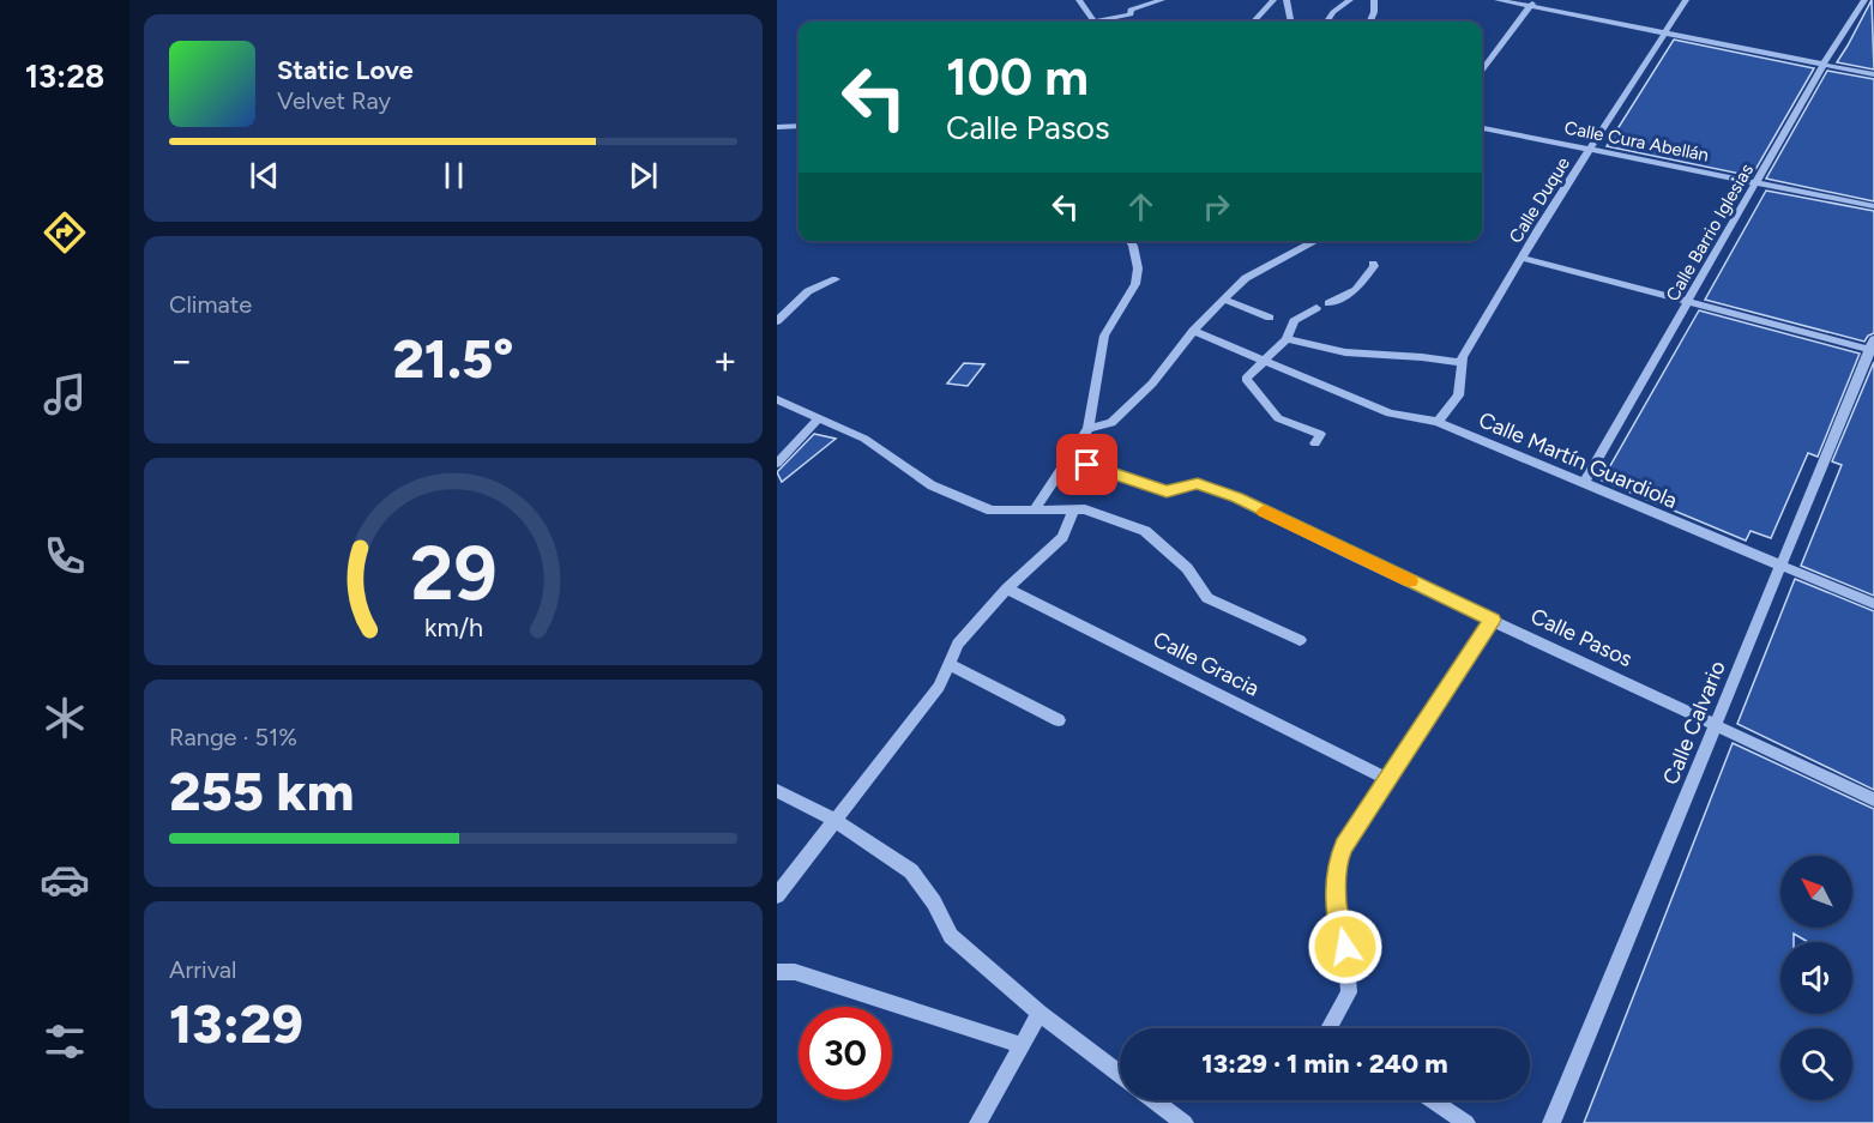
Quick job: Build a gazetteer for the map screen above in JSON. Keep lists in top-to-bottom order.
{
  "streets": {
    "street": [
      "Calle Cura Abellán",
      "Calle Duque",
      "Calle Barrio Iglesias",
      "Calle Martín Guardiola",
      "Calle Pasos",
      "Calle Gracia",
      "Calle Calvario"
    ]
  },
  "crossings": [
    ["Calle Cura Abellán", "Calle Duque"],
    ["Calle Cura Abellán", "Calle Barrio Iglesias"],
    ["Calle Duque", "Calle Martín Guardiola"],
    ["Calle Barrio Iglesias", "Calle Martín Guardiola"],
    ["Calle Martín Guardiola", "Calle Calvario"],
    ["Calle Pasos", "Calle Calvario"]
  ],
  "north": "top left",
  "page": {
    "tabs": "13:28",
    "turn": ["100 m", "Calle Pasos"],
    "song": ["Static Love", "Velvet Ray"],
    "tile": [
      "Climate",
      ["Range · 51%", "255 km"],
      ["Arrival", "13:29"]
    ],
    "heat": ["−", "21.5°", "+"],
    "limit": "30",
    "trip": "13:29 · 1 min · 240 m",
    "gauge": ["29", "km/h"]
  }
}
